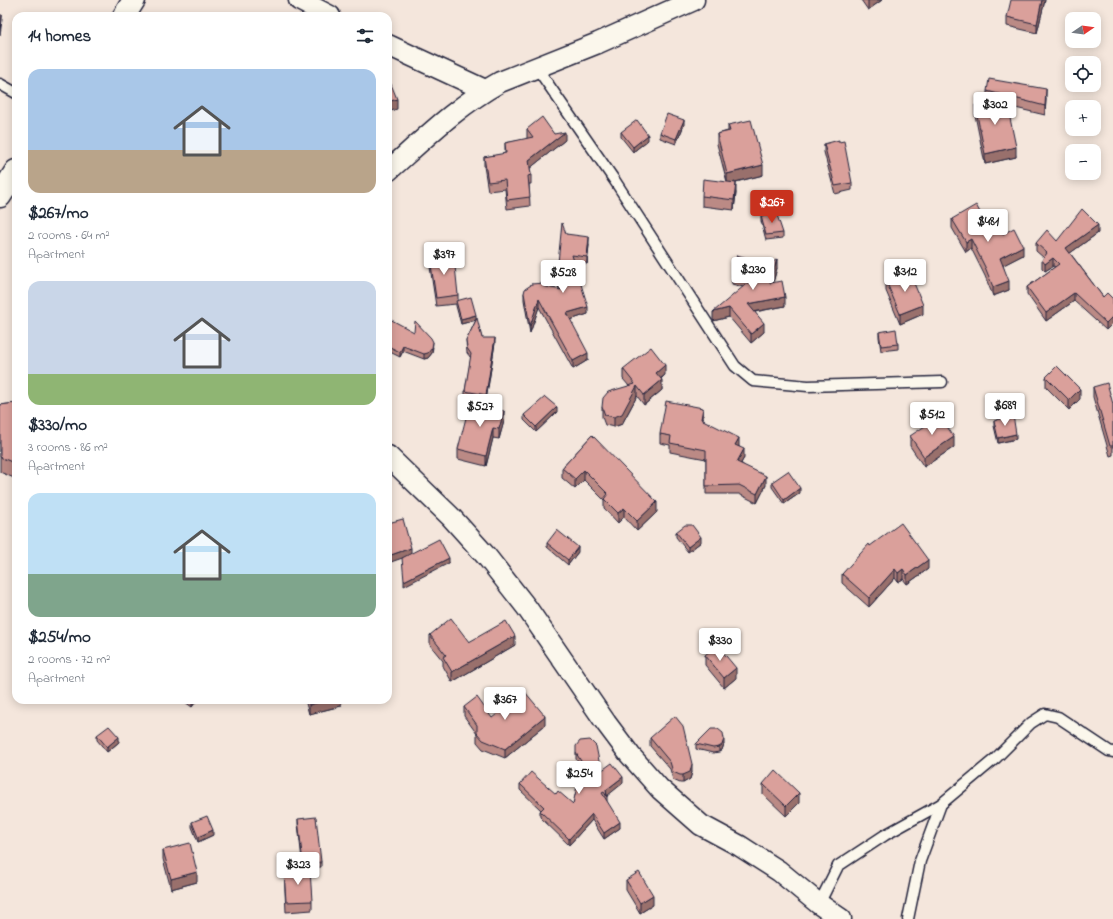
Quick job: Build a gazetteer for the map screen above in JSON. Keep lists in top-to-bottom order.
{
  "north": "right",
  "page": {
    "map_buttons": ["+", "−"],
    "heading": "14 homes",
    "list": [
      {
        "name": "$267/mo",
        "note": "2 rooms · 64 m² · Apartment"
      },
      {
        "name": "$330/mo",
        "note": "3 rooms · 86 m² · Apartment"
      },
      {
        "name": "$254/mo",
        "note": "2 rooms · 72 m² · Apartment"
      }
    ],
    "price": [
      "$302",
      "$267",
      "$481",
      "$397",
      "$230",
      "$312",
      "$528",
      "$689",
      "$527",
      "$512",
      "$330",
      "$367",
      "$254",
      "$323"
    ]
  }
}
